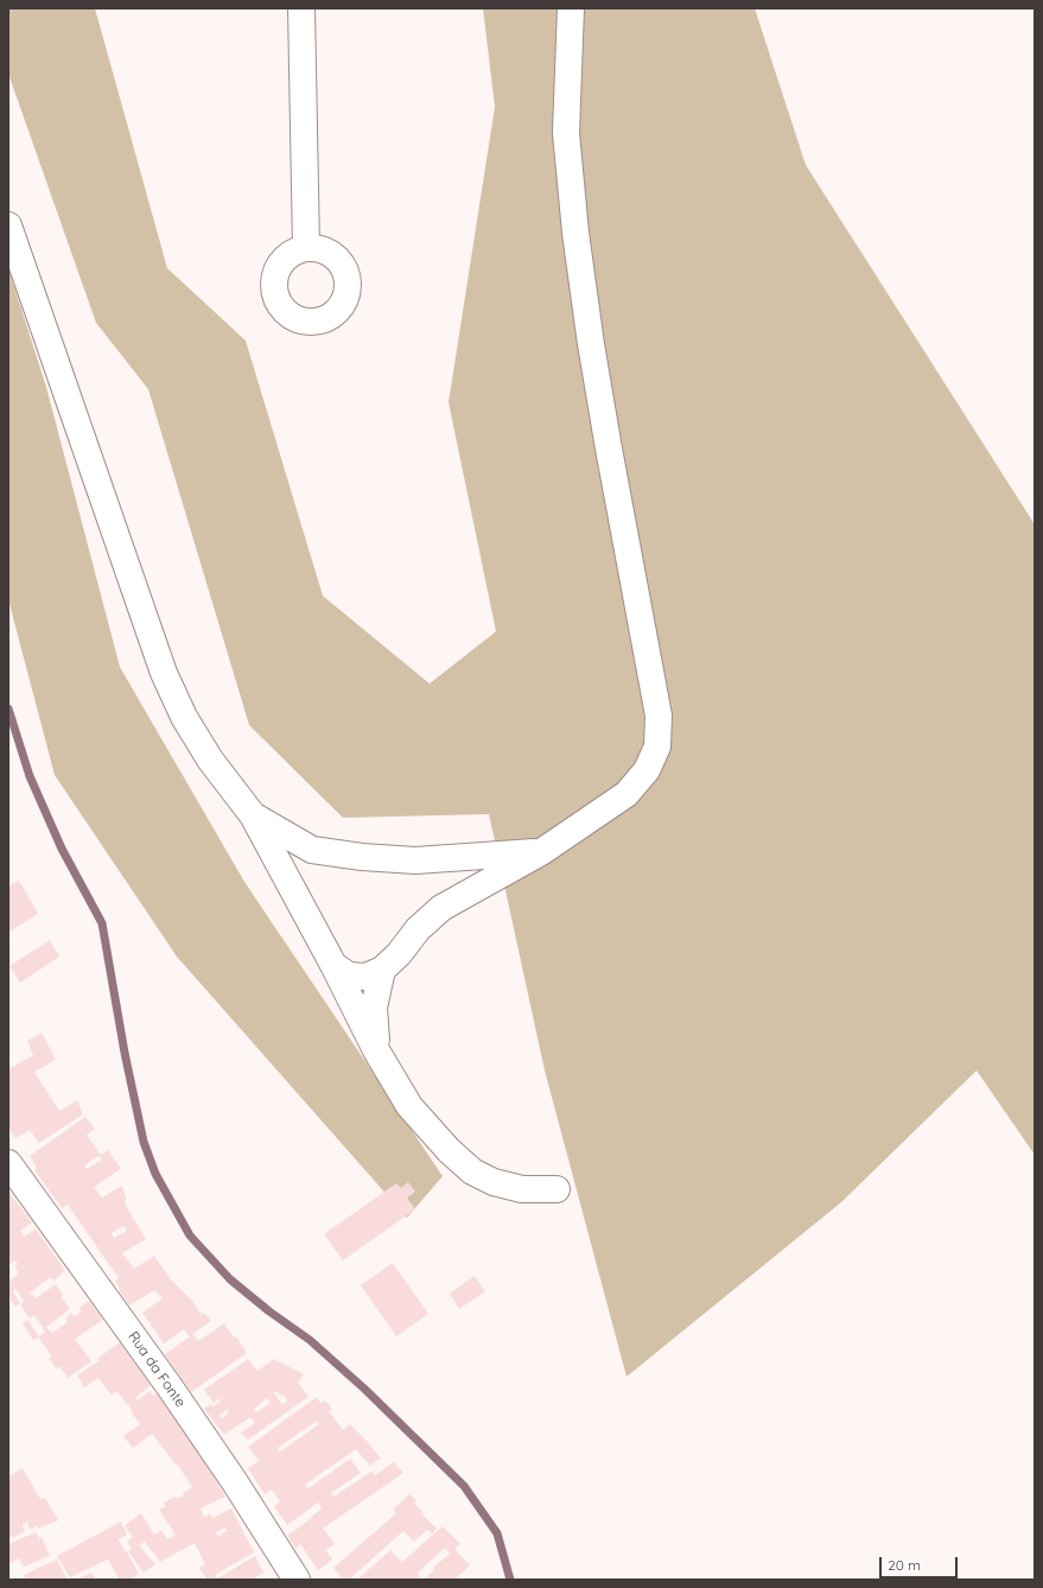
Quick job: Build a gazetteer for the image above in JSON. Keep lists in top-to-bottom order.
{
  "streets": {
    "street": ["Rua da Fonte"]
  },
  "scale_bar": "20 m"
}
